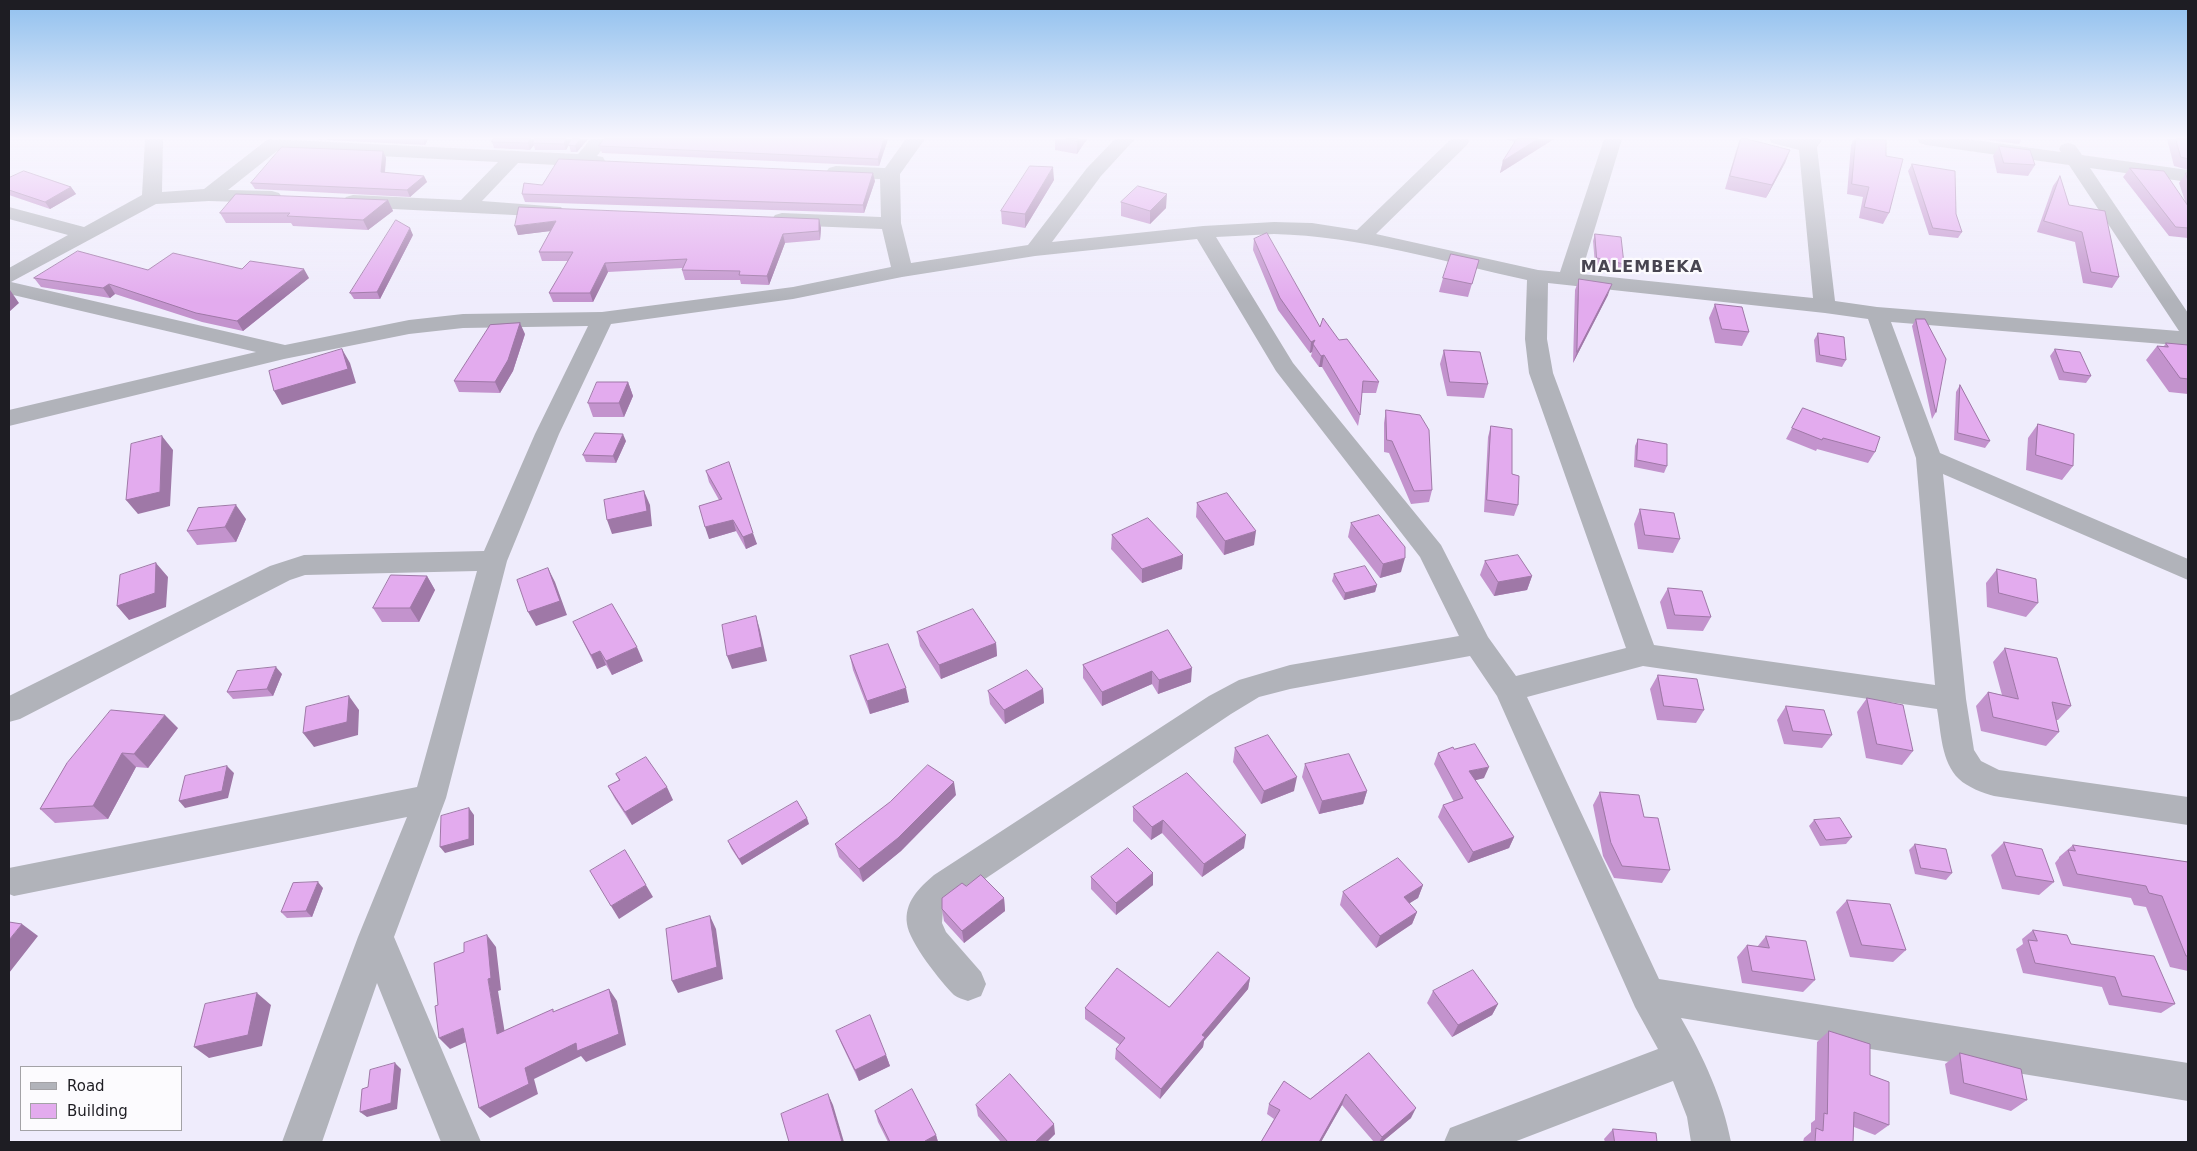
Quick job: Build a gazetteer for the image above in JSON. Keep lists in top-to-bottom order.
{
  "districts": ["MALEMBEKA"],
  "legend": ["Road", "Building"]
}
